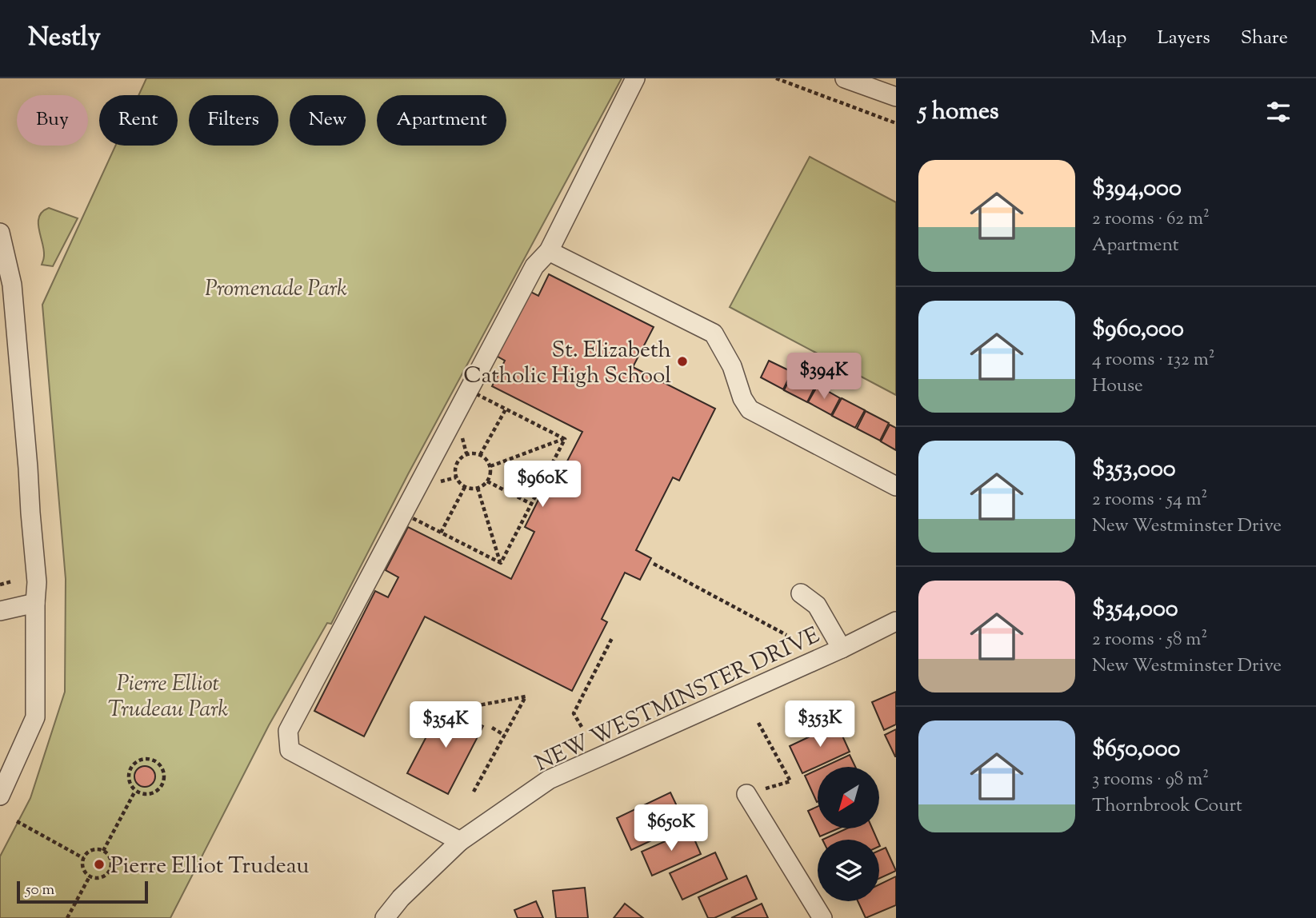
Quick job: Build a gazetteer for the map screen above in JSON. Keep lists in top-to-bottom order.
{
  "streets": {
    "street": ["NEW WESTMINSTER DRIVE"]
  },
  "parks": ["Promenade Park", "Pierre Elliot Trudeau Park"],
  "places": ["St. Elizabeth Catholic High School", "Pierre Elliot Trudeau"],
  "scale_bar": "50 m",
  "north": "bottom left",
  "page": {
    "header": "Nestly",
    "nav": ["Map", "Layers", "Share"],
    "heading": "5 homes",
    "chip": [
      "Buy",
      "Rent",
      "Filters",
      "New",
      "Apartment"
    ],
    "list": [
      {
        "name": "$394,000",
        "note": "2 rooms · 62 m² · Apartment"
      },
      {
        "name": "$960,000",
        "note": "4 rooms · 132 m² · House"
      },
      {
        "name": "$353,000",
        "note": "2 rooms · 54 m² · New Westminster Drive"
      },
      {
        "name": "$354,000",
        "note": "2 rooms · 58 m² · New Westminster Drive"
      },
      {
        "name": "$650,000",
        "note": "3 rooms · 98 m² · Thornbrook Court"
      }
    ],
    "price": [
      "$394K",
      "$960K",
      "$353K",
      "$354K",
      "$650K"
    ],
    "scale": "50 m"
  }
}
